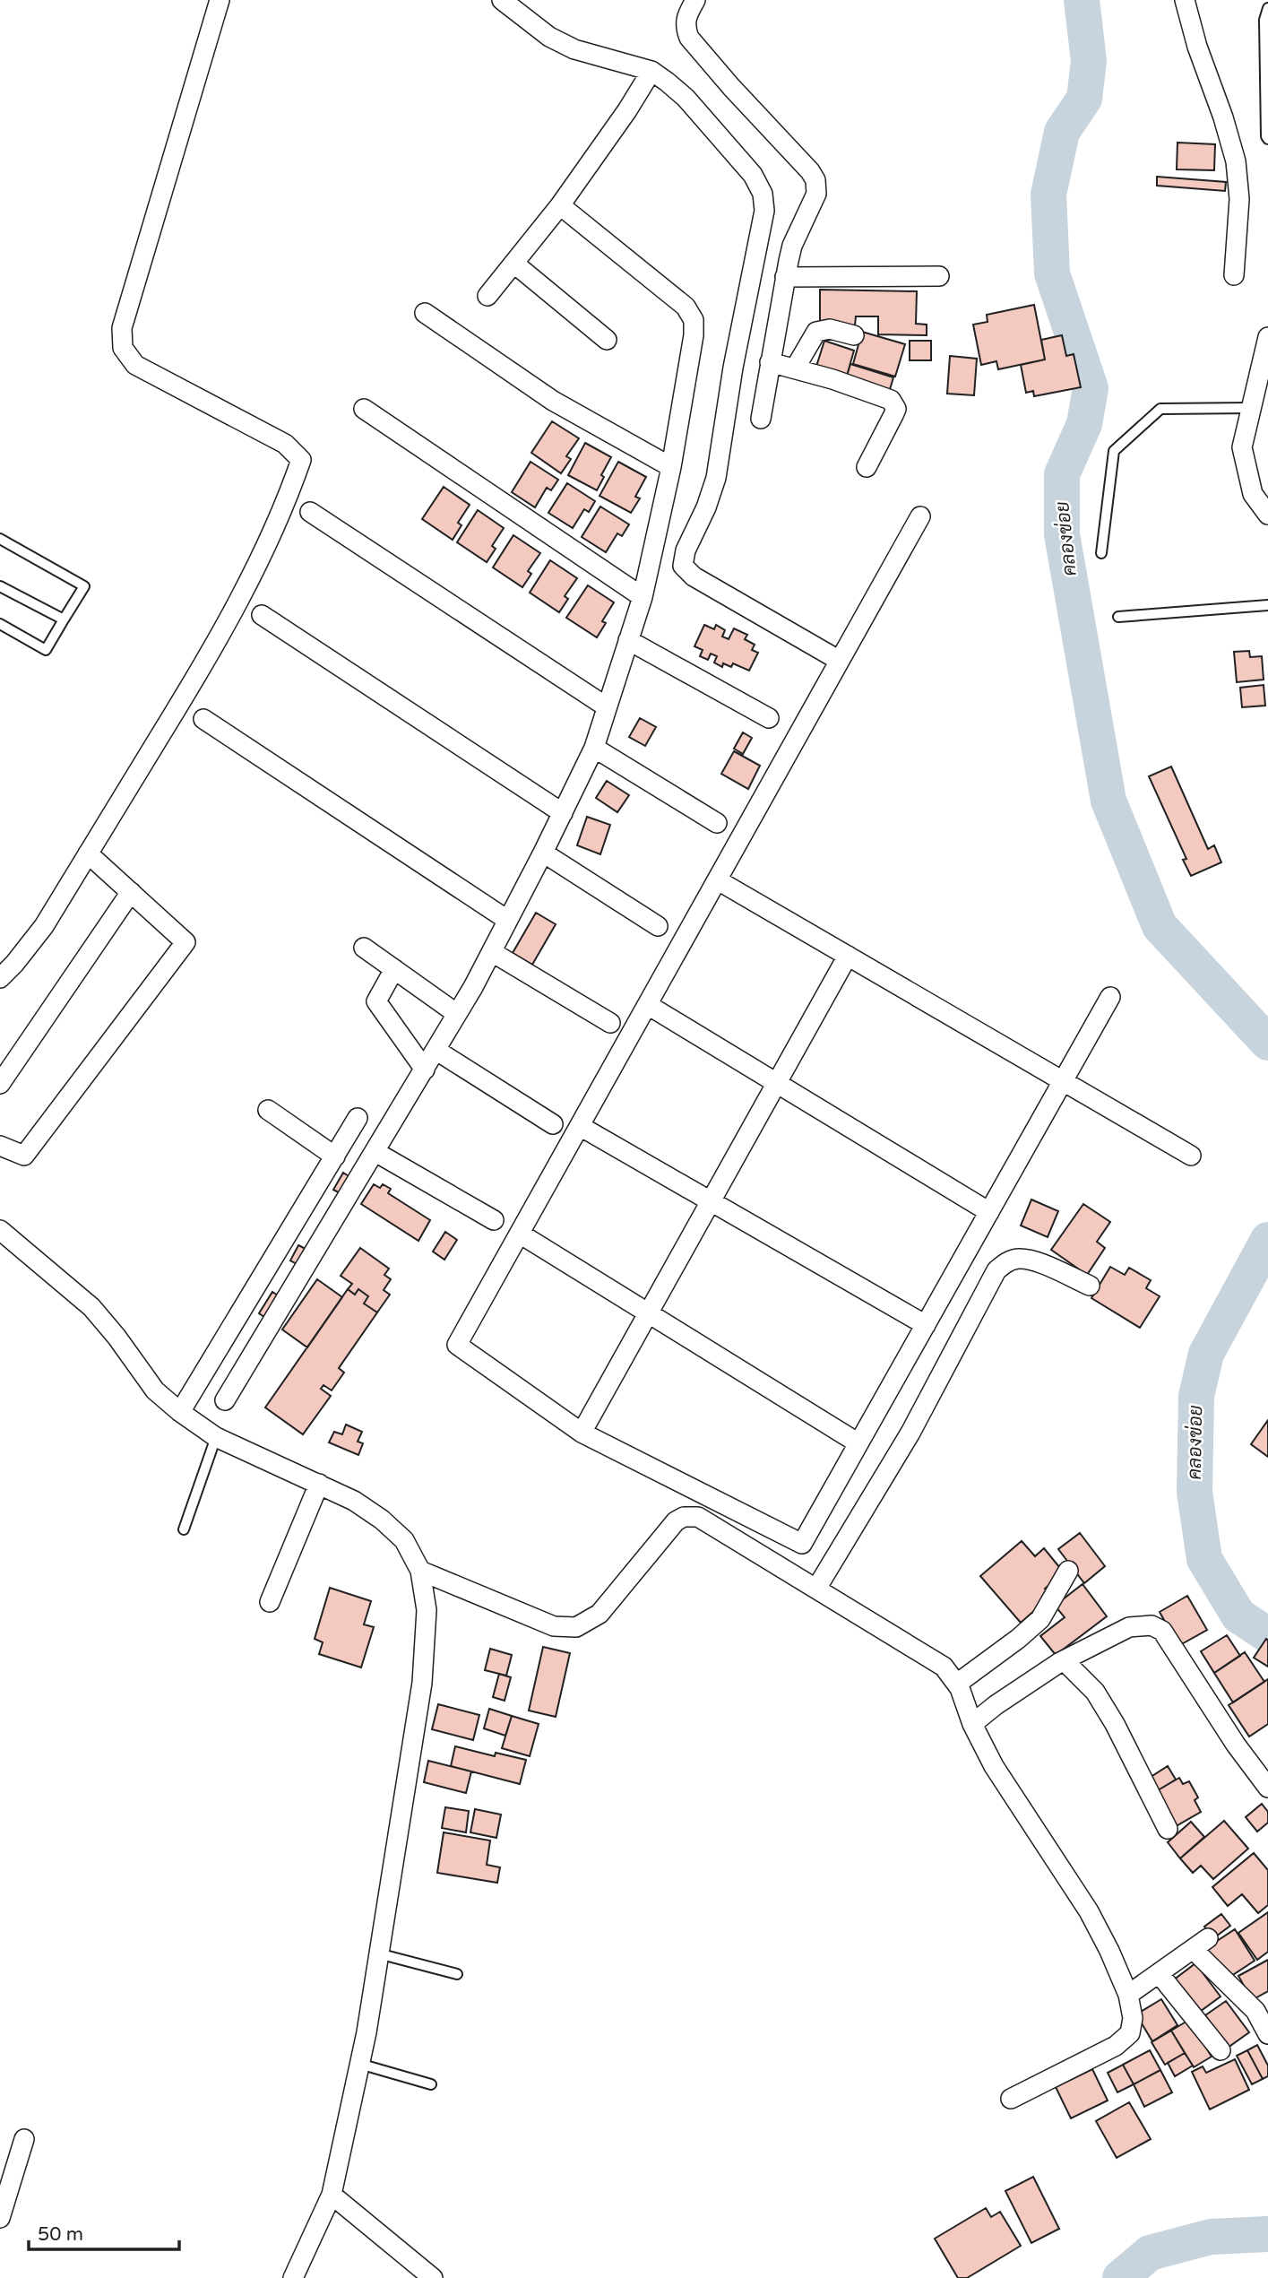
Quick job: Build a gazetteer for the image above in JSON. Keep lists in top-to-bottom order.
{
  "water": ["คลองข่อย"],
  "scale_bar": "50 m"
}
